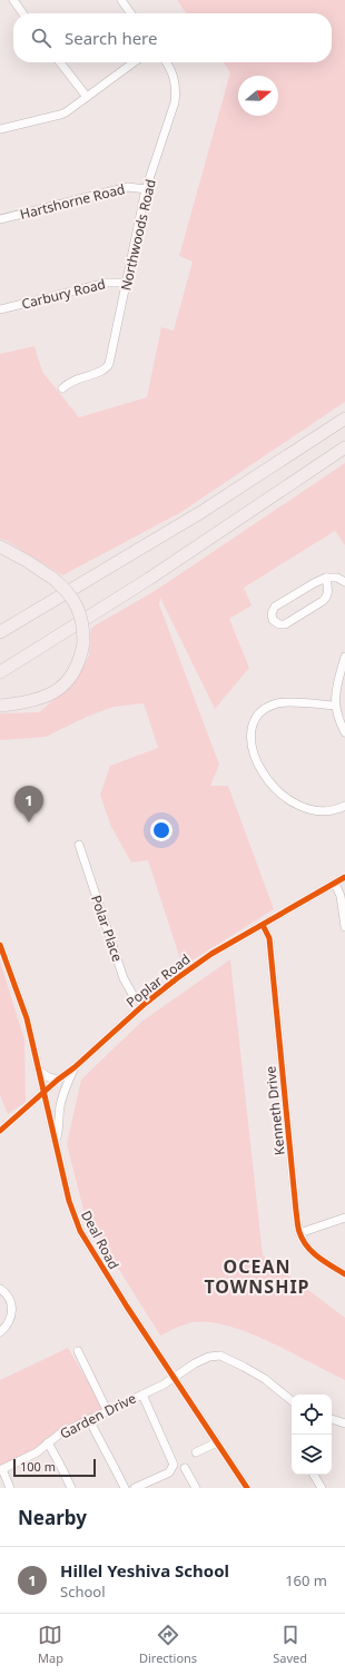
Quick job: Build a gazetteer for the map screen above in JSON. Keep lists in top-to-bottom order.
{
  "streets": {
    "street": [
      "Hartshorne Road",
      "Northwoods Road",
      "Carbury Road",
      "Polar Place",
      "Poplar Road",
      "Kenneth Drive",
      "Deal Road",
      "Garden Drive"
    ]
  },
  "crossings": [
    ["Hartshorne Road", "Northwoods Road"],
    ["Northwoods Road", "Carbury Road"],
    ["Polar Place", "Poplar Road"],
    ["Poplar Road", "Kenneth Drive"],
    ["Poplar Road", "Deal Road"],
    ["Deal Road", "Garden Drive"]
  ],
  "districts": ["OCEAN TOWNSHIP"],
  "scale_bar": "100 m",
  "north": "right",
  "page": {
    "search": "Search here",
    "pins": "1",
    "scale": "100 m",
    "heading": "Nearby",
    "list": [
      {
        "mark": "1",
        "name": "Hillel Yeshiva School",
        "note": "School",
        "value": "160 m"
      }
    ],
    "nav": ["Map", "Directions", "Saved"]
  }
}
